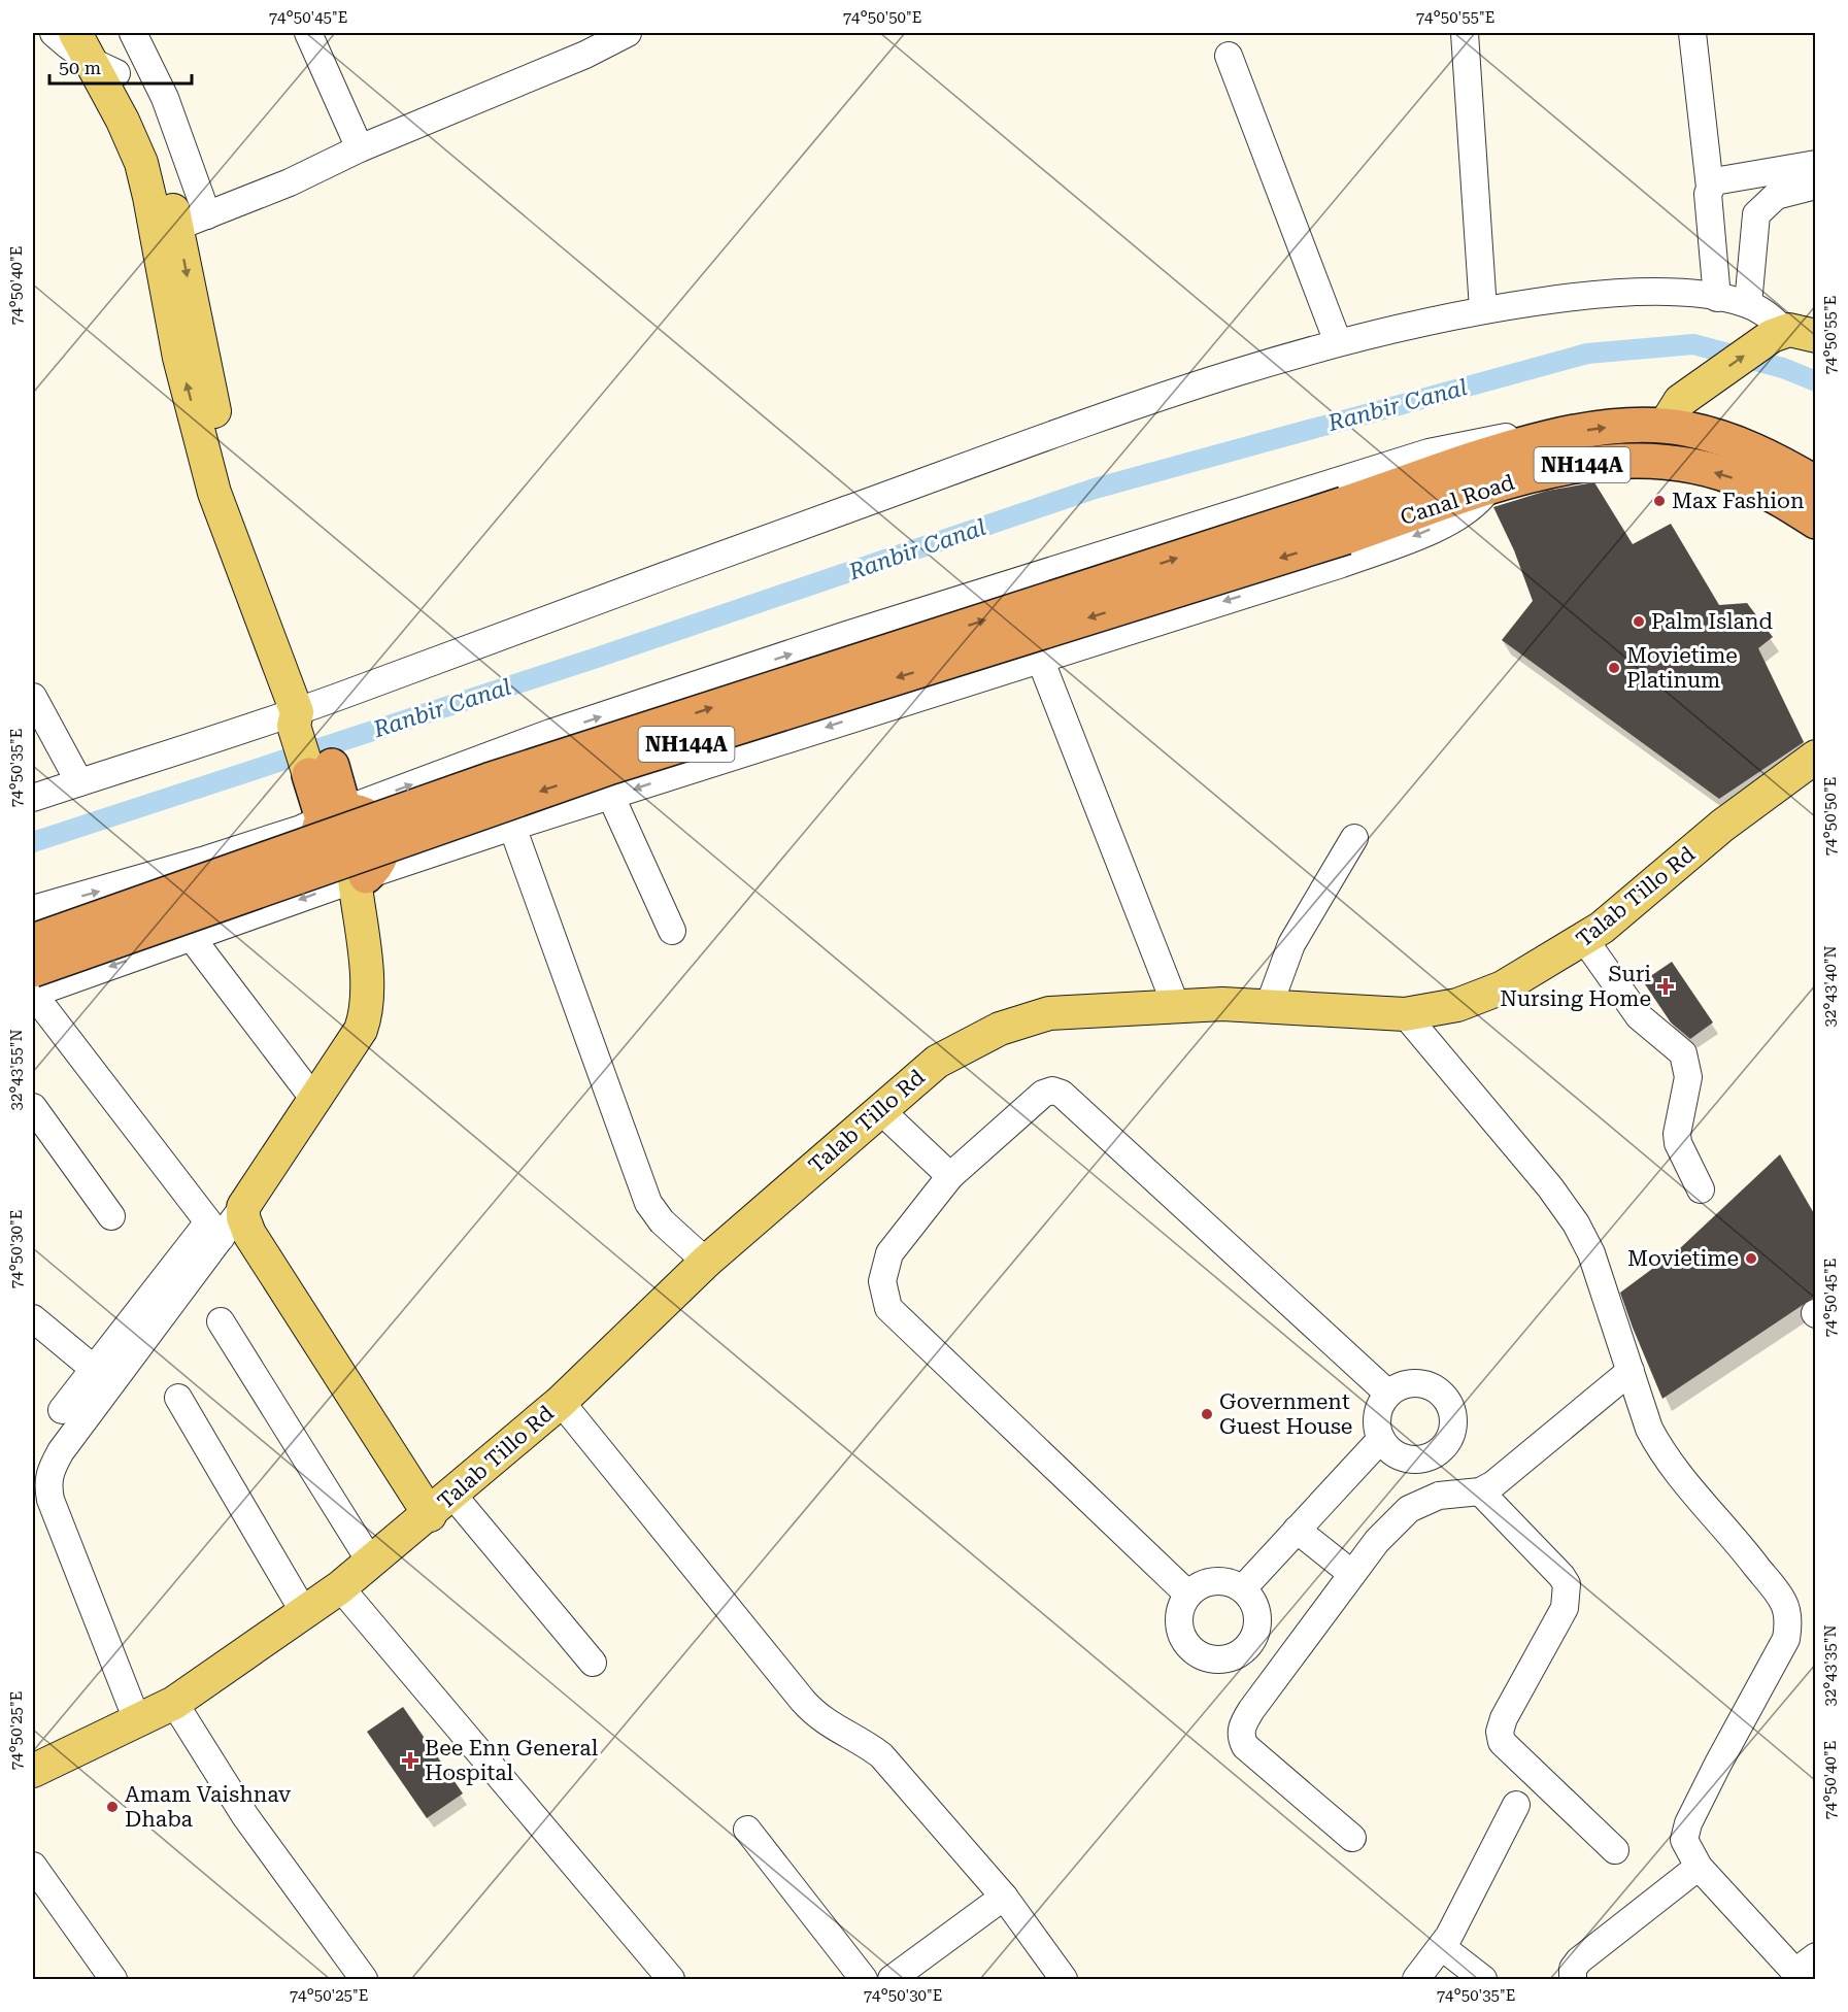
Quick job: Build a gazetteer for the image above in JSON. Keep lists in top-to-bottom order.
{
  "streets": {
    "highway": ["NH144A", "Canal Road"],
    "main road": ["Talab Tillo Rd"]
  },
  "crossings": [
    ["NH144A", "Canal Road"]
  ],
  "water": ["Ranbir Canal"],
  "places": {
    "other": [
      "Max Fashion",
      "Palm Island",
      "Movietime Platinum",
      "Movietime",
      "Government Guest House",
      "Amam Vaishnav Dhaba"
    ],
    "health": ["Suri Nursing Home", "Bee Enn General Hospital"]
  },
  "scale_bar": "50 m",
  "coordinates": [
    "74°50'45\"E",
    "74°50'50\"E",
    "74°50'55\"E",
    "74°50'40\"E",
    "74°50'35\"E",
    "32°43'40\"N",
    "32°43'55\"N",
    "74°50'30\"E",
    "32°43'35\"N",
    "74°50'25\"E"
  ]
}
